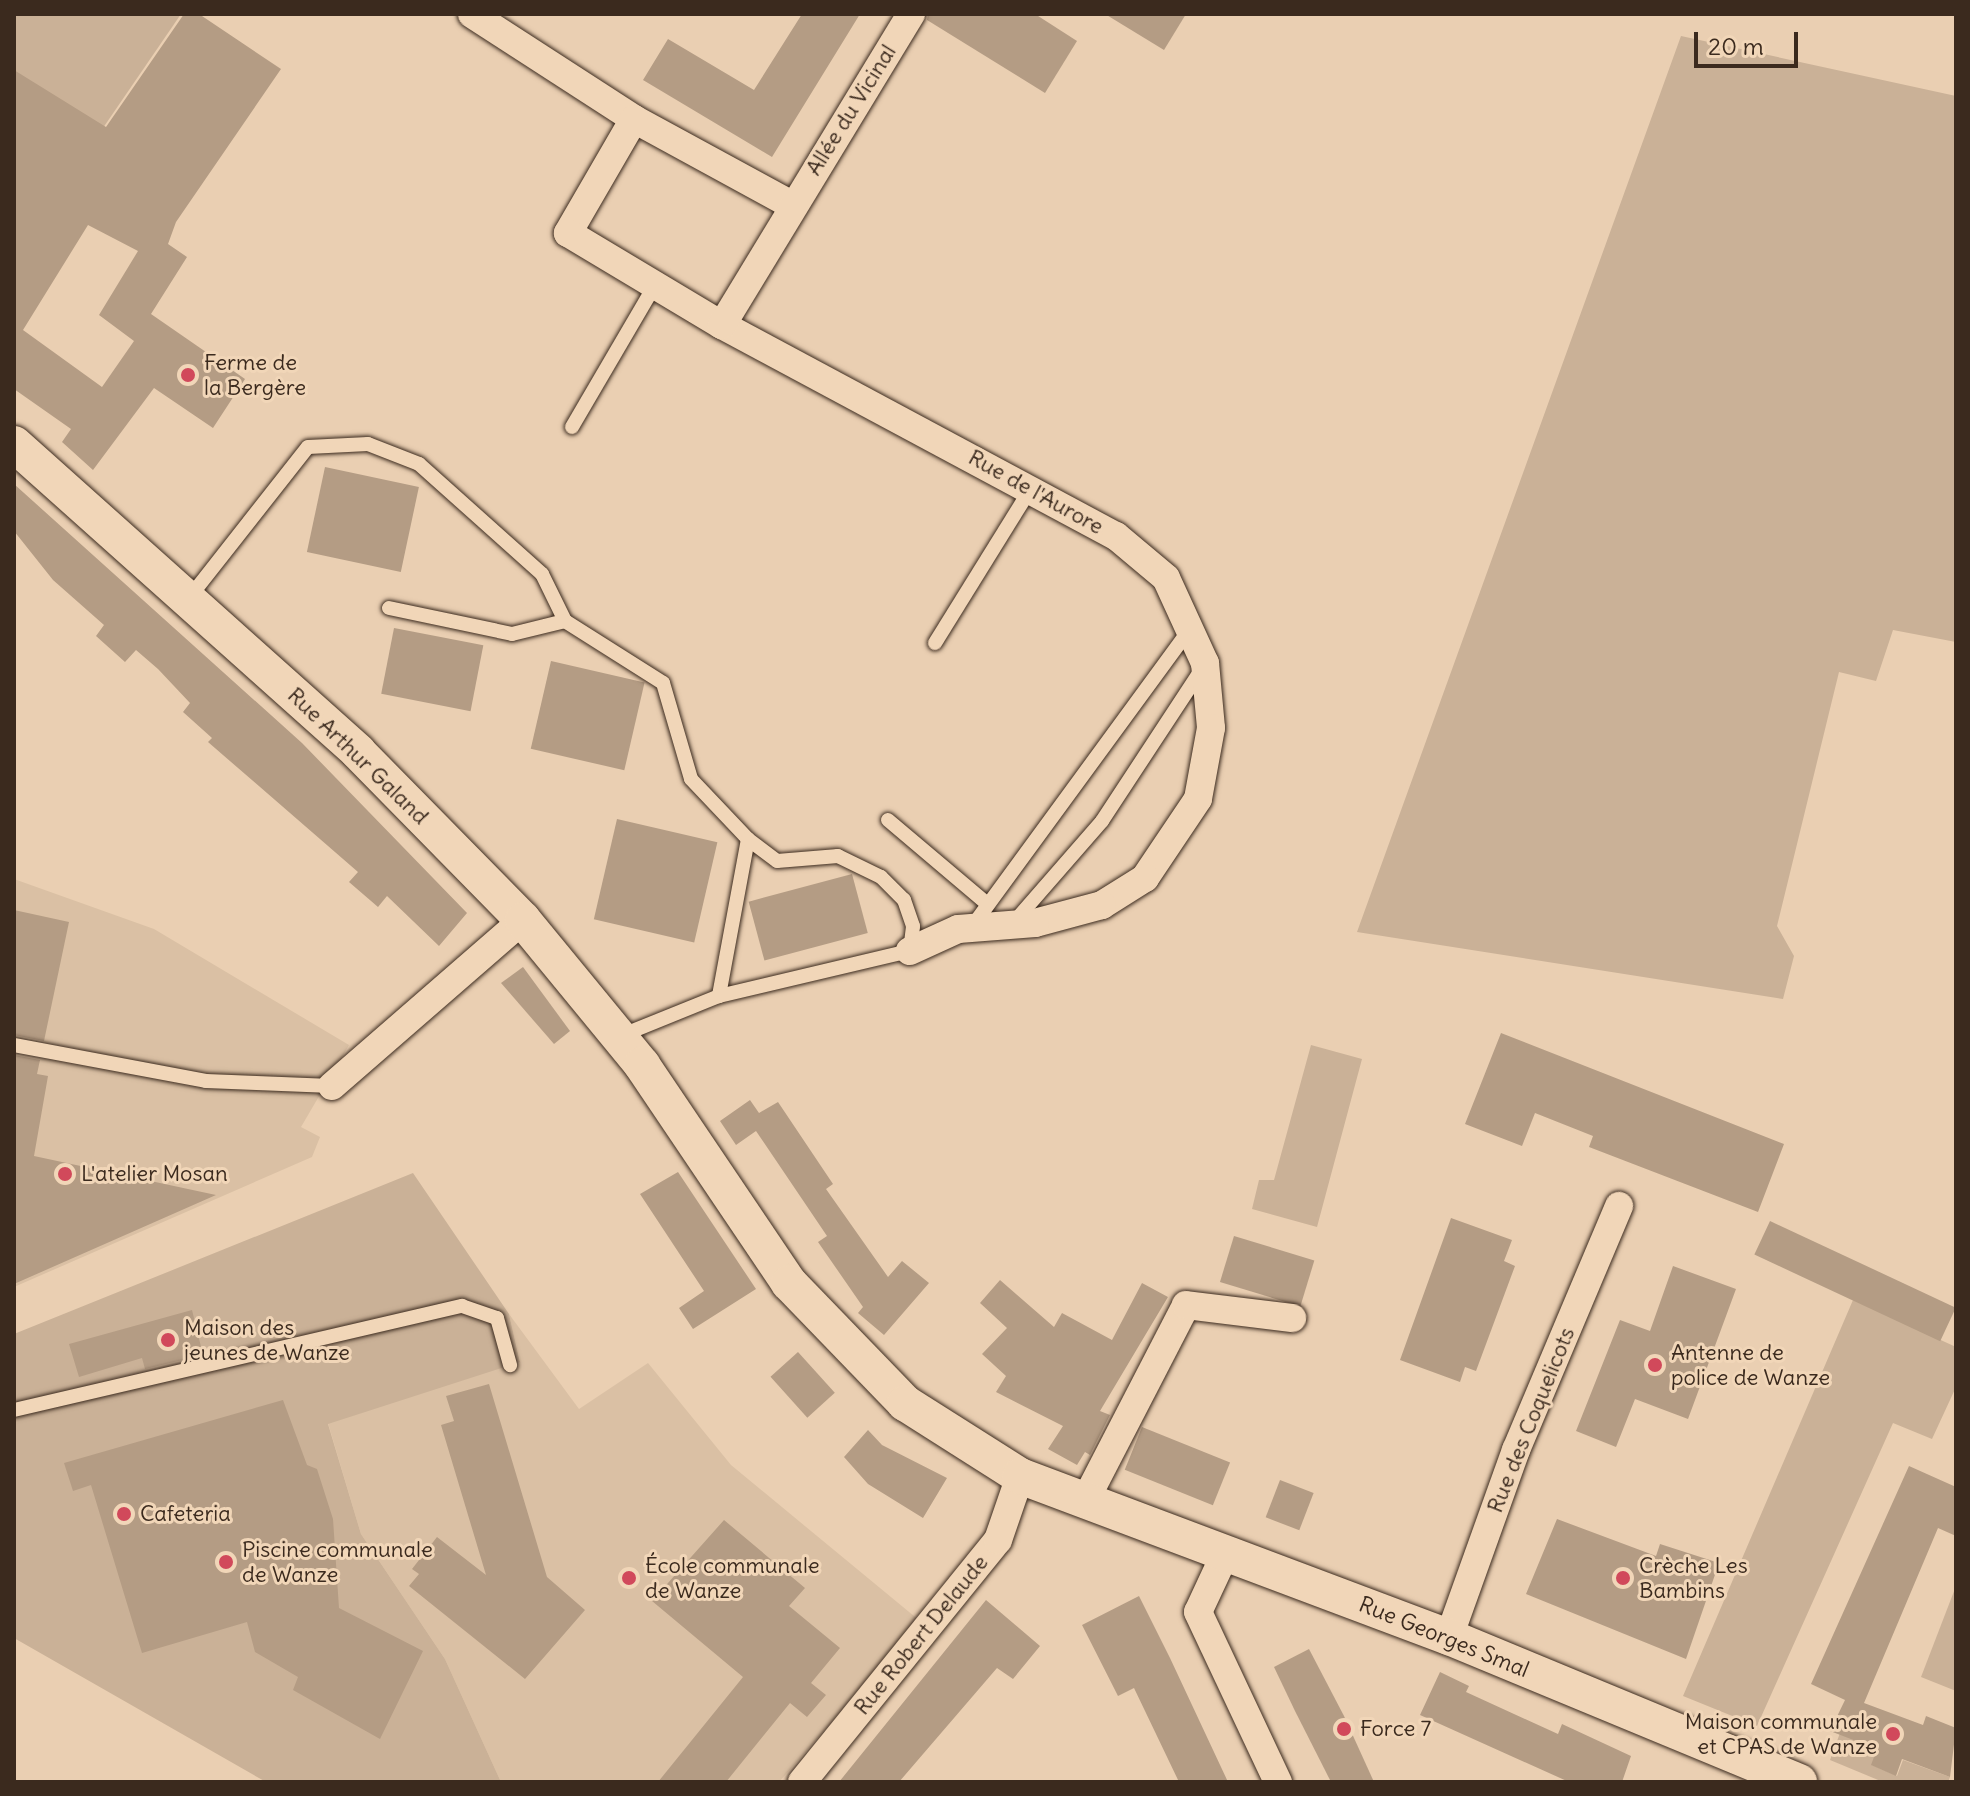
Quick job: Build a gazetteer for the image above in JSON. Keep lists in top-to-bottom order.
{
  "streets": {
    "street": [
      "Allée du Vicinal",
      "Rue de l'Aurore",
      "Rue Arthur Galand",
      "Rue des Coquelicots",
      "Rue Robert Delaude",
      "Rue Georges Smal"
    ]
  },
  "crossings": [
    ["Allée du Vicinal", "Rue de l'Aurore"],
    ["Rue Arthur Galand", "Rue Georges Smal"],
    ["Rue des Coquelicots", "Rue Georges Smal"],
    ["Rue Robert Delaude", "Rue Georges Smal"]
  ],
  "places": [
    "Ferme de la Bergère",
    "L'atelier Mosan",
    "Maison des jeunes de Wanze",
    "Antenne de police de Wanze",
    "Cafeteria",
    "Piscine communale de Wanze",
    "École communale de Wanze",
    "Crèche Les Bambins",
    "Force 7",
    "Maison communale et CPAS de Wanze"
  ],
  "scale_bar": "20 m"
}
